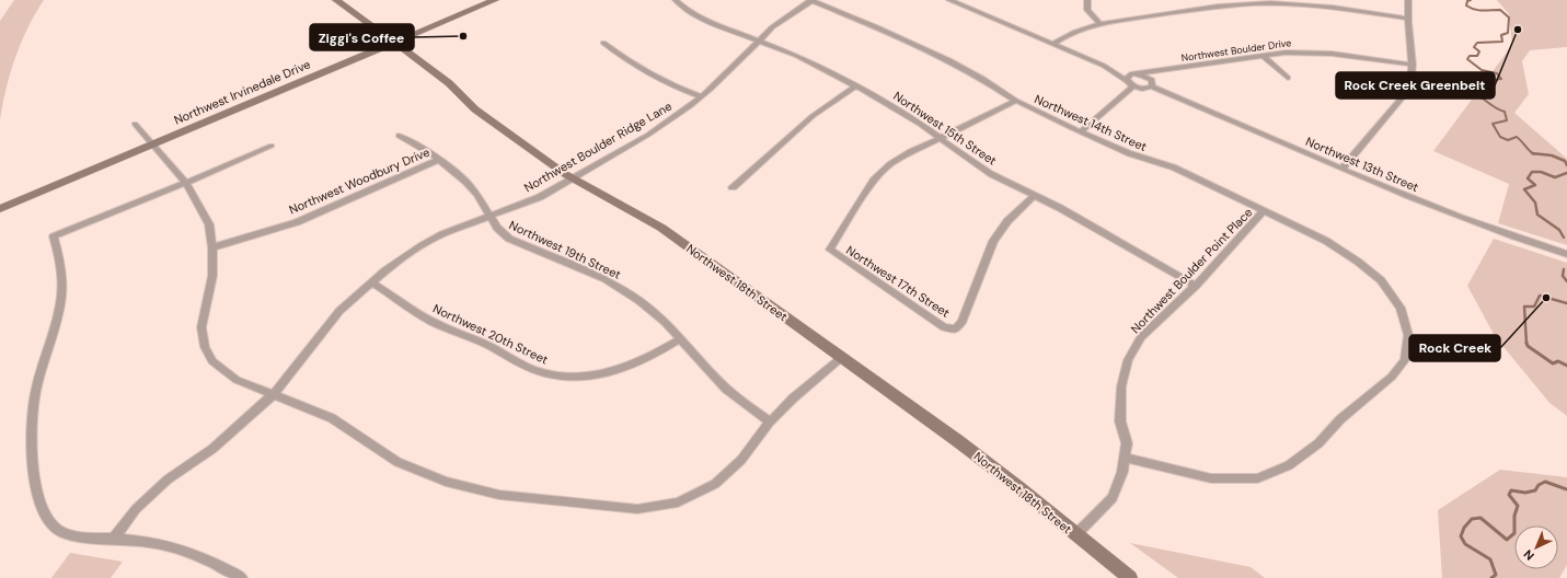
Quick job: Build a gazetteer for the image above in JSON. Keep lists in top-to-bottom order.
{
  "streets": {
    "street": [
      "Northwest Boulder Drive",
      "Northwest Irvinedale Drive",
      "Northwest 14th Street",
      "Northwest 15th Street",
      "Northwest Boulder Ridge Lane",
      "Northwest 13th Street",
      "Northwest Woodbury Drive",
      "Northwest 19th Street",
      "Northwest Boulder Point Place",
      "Northwest 17th Street",
      "Northwest 18th Street",
      "Northwest 20th Street"
    ]
  },
  "crossings": [
    ["Northwest Boulder Drive", "Northwest 13th Street"],
    ["Northwest Irvinedale Drive", "Northwest 18th Street"],
    ["Northwest 14th Street", "Northwest Boulder Ridge Lane"],
    ["Northwest 14th Street", "Northwest Boulder Point Place"],
    ["Northwest 15th Street", "Northwest Boulder Ridge Lane"],
    ["Northwest 15th Street", "Northwest Boulder Point Place"],
    ["Northwest 15th Street", "Northwest 17th Street"],
    ["Northwest Boulder Ridge Lane", "Northwest 19th Street"],
    ["Northwest Boulder Ridge Lane", "Northwest 18th Street"],
    ["Northwest Boulder Ridge Lane", "Northwest 20th Street"],
    ["Northwest Woodbury Drive", "Northwest 19th Street"],
    ["Northwest 19th Street", "Northwest 20th Street"],
    ["Northwest Boulder Point Place", "Northwest 18th Street"]
  ],
  "places": ["Rock Creek Greenbelt", "Ziggi's Coffee", "Rock Creek"],
  "north": "bottom left"
}
